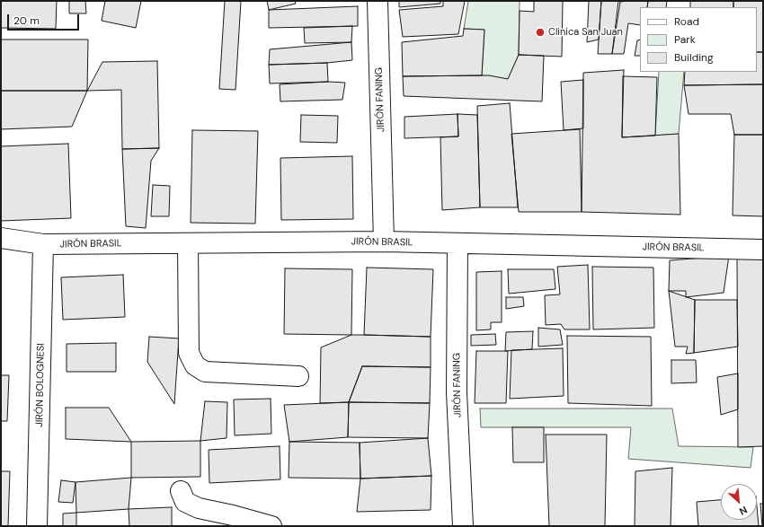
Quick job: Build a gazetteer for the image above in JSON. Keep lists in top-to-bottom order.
{
  "streets": {
    "street": ["JIRÓN FANING", "JIRÓN BRASIL", "JIRÓN BOLOGNESI"]
  },
  "crossings": [
    ["JIRÓN FANING", "JIRÓN BRASIL"],
    ["JIRÓN BRASIL", "JIRÓN BOLOGNESI"]
  ],
  "places": ["Clinica San Juan"],
  "legend": ["Road", "Park", "Building"],
  "scale_bar": "20 m",
  "north": "bottom right"
}
